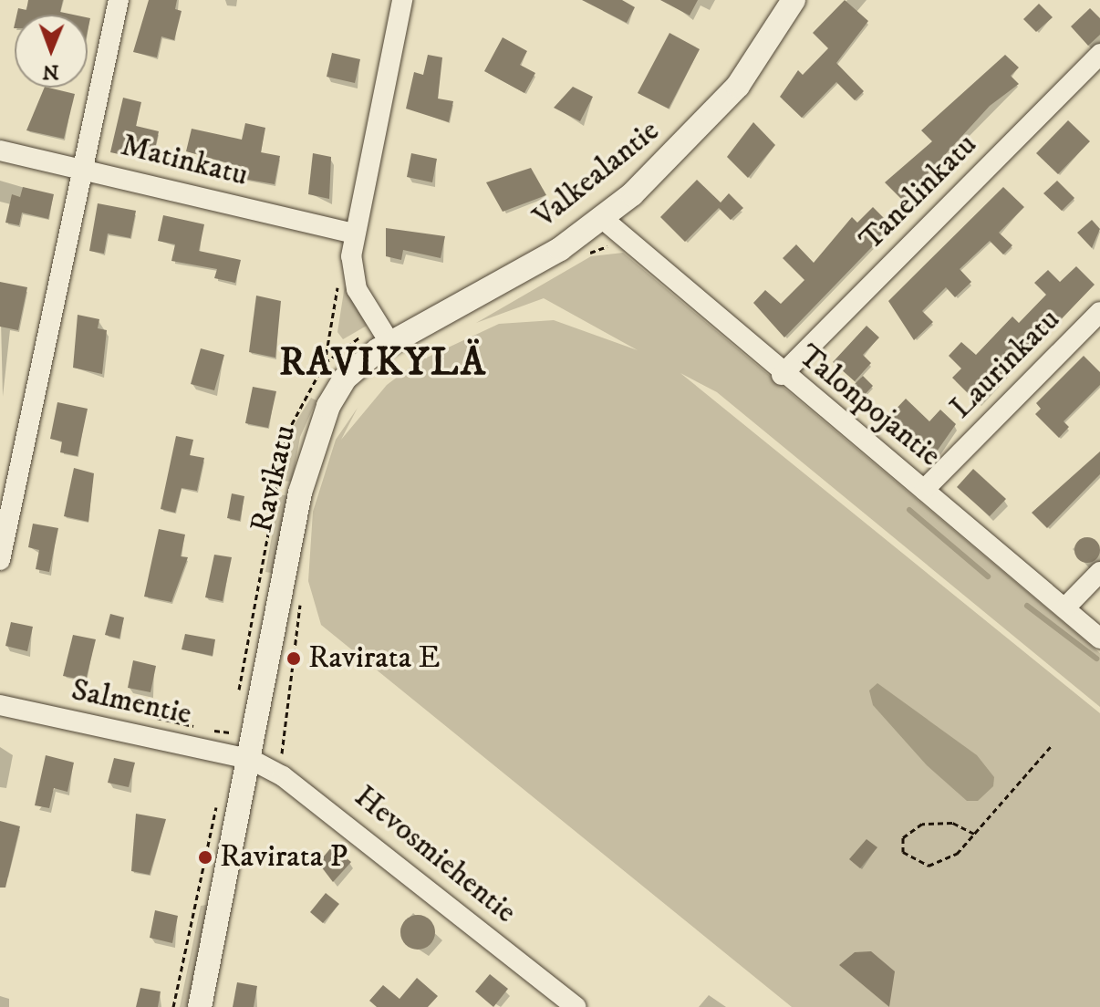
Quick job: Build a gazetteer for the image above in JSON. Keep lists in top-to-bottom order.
{
  "streets": {
    "street": [
      "Matinkatu",
      "Valkealantie",
      "Tanelinkatu",
      "Laurinkatu",
      "Talonpojantie",
      "Ravikatu",
      "Salmentie",
      "Hevosmiehentie"
    ]
  },
  "crossings": [
    ["Valkealantie", "Talonpojantie"],
    ["Valkealantie", "Ravikatu"],
    ["Tanelinkatu", "Talonpojantie"],
    ["Laurinkatu", "Talonpojantie"],
    ["Ravikatu", "Salmentie"],
    ["Ravikatu", "Hevosmiehentie"],
    ["Salmentie", "Hevosmiehentie"]
  ],
  "districts": ["RAVIKYLÄ"],
  "places": ["Ravirata E", "Ravirata P"],
  "north": "bottom"
}
